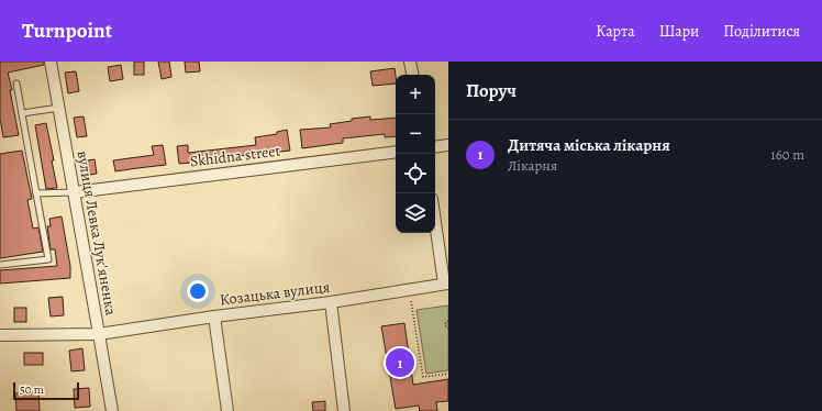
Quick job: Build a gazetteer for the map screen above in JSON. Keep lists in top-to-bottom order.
{
  "streets": {
    "street": ["Skhidna street", "вулиця Левка Лук'яненка", "Козацька вулиця"]
  },
  "crossings": [
    ["Skhidna street", "вулиця Левка Лук'яненка"],
    ["вулиця Левка Лук'яненка", "Козацька вулиця"]
  ],
  "scale_bar": "50 m",
  "page": {
    "header": "Turnpoint",
    "nav": ["Карта", "Шари", "Поділитися"],
    "heading": "Поруч",
    "map_buttons": ["+", "−"],
    "list": [
      {
        "mark": "1",
        "name": "Дитяча міська лікарня",
        "note": "Лікарня",
        "value": "160 m"
      }
    ],
    "pins": "1",
    "scale": "50 m"
  }
}
